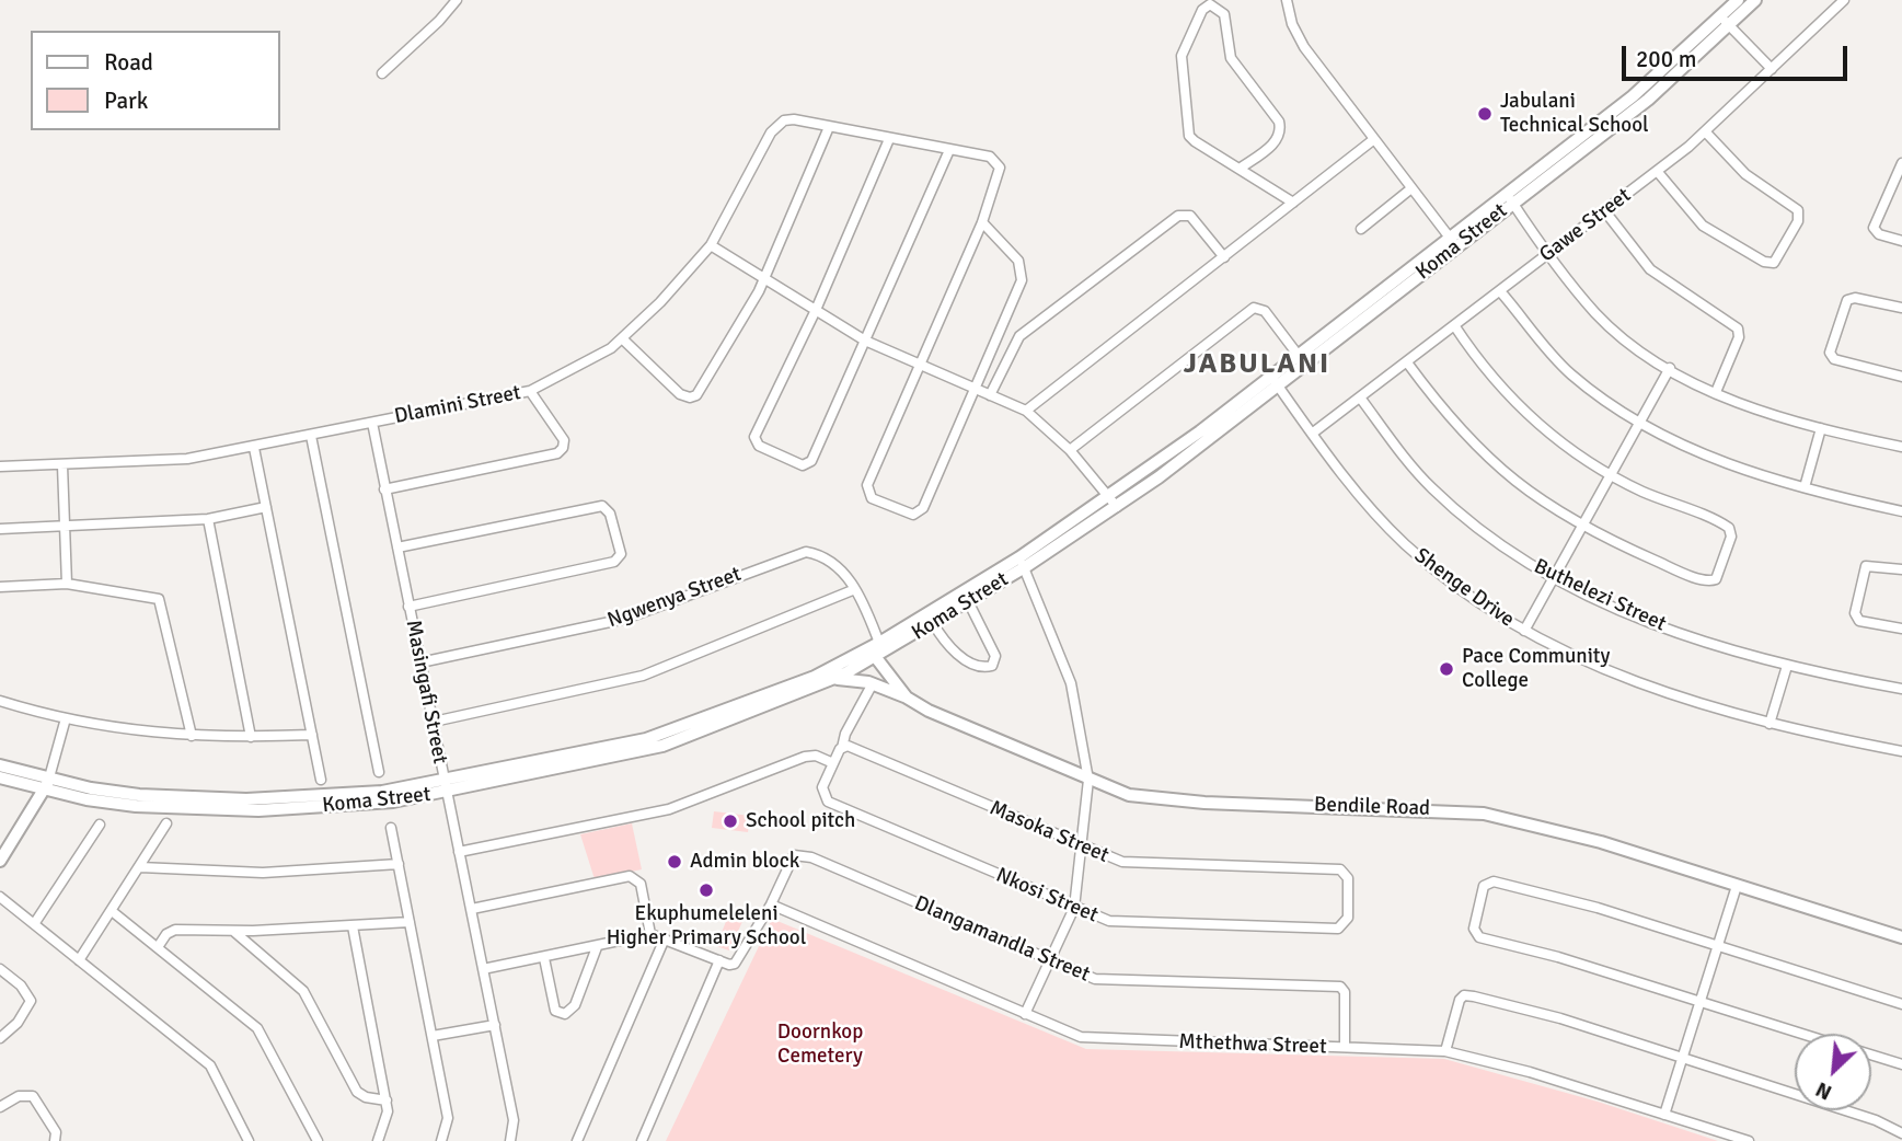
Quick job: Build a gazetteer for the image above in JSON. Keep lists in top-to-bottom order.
{
  "streets": {
    "main road": ["Koma Street", "Bendile Road"],
    "street": [
      "Gawe Street",
      "Dlamini Street",
      "Shenge Drive",
      "Buthelezi Street",
      "Ngwenya Street",
      "Masingafi Street",
      "Masoka Street",
      "Nkosi Street",
      "Dlangamandla Street",
      "Mthethwa Street"
    ]
  },
  "crossings": [
    ["Gawe Street", "Shenge Drive"],
    ["Gawe Street", "Buthelezi Street"],
    ["Koma Street", "Shenge Drive"],
    ["Koma Street", "Ngwenya Street"],
    ["Koma Street", "Masingafi Street"],
    ["Koma Street", "Bendile Road"],
    ["Dlamini Street", "Masingafi Street"],
    ["Ngwenya Street", "Masingafi Street"],
    ["Ngwenya Street", "Bendile Road"],
    ["Masoka Street", "Nkosi Street"],
    ["Dlangamandla Street", "Mthethwa Street"]
  ],
  "districts": ["JABULANI"],
  "parks": ["Doornkop Cemetery"],
  "places": [
    "Jabulani Technical School",
    "Pace Community College",
    "School pitch",
    "Admin block",
    "Ekuphumeleleni Higher Primary School"
  ],
  "legend": ["Road", "Park"],
  "scale_bar": "200 m",
  "north": "bottom left"
}
